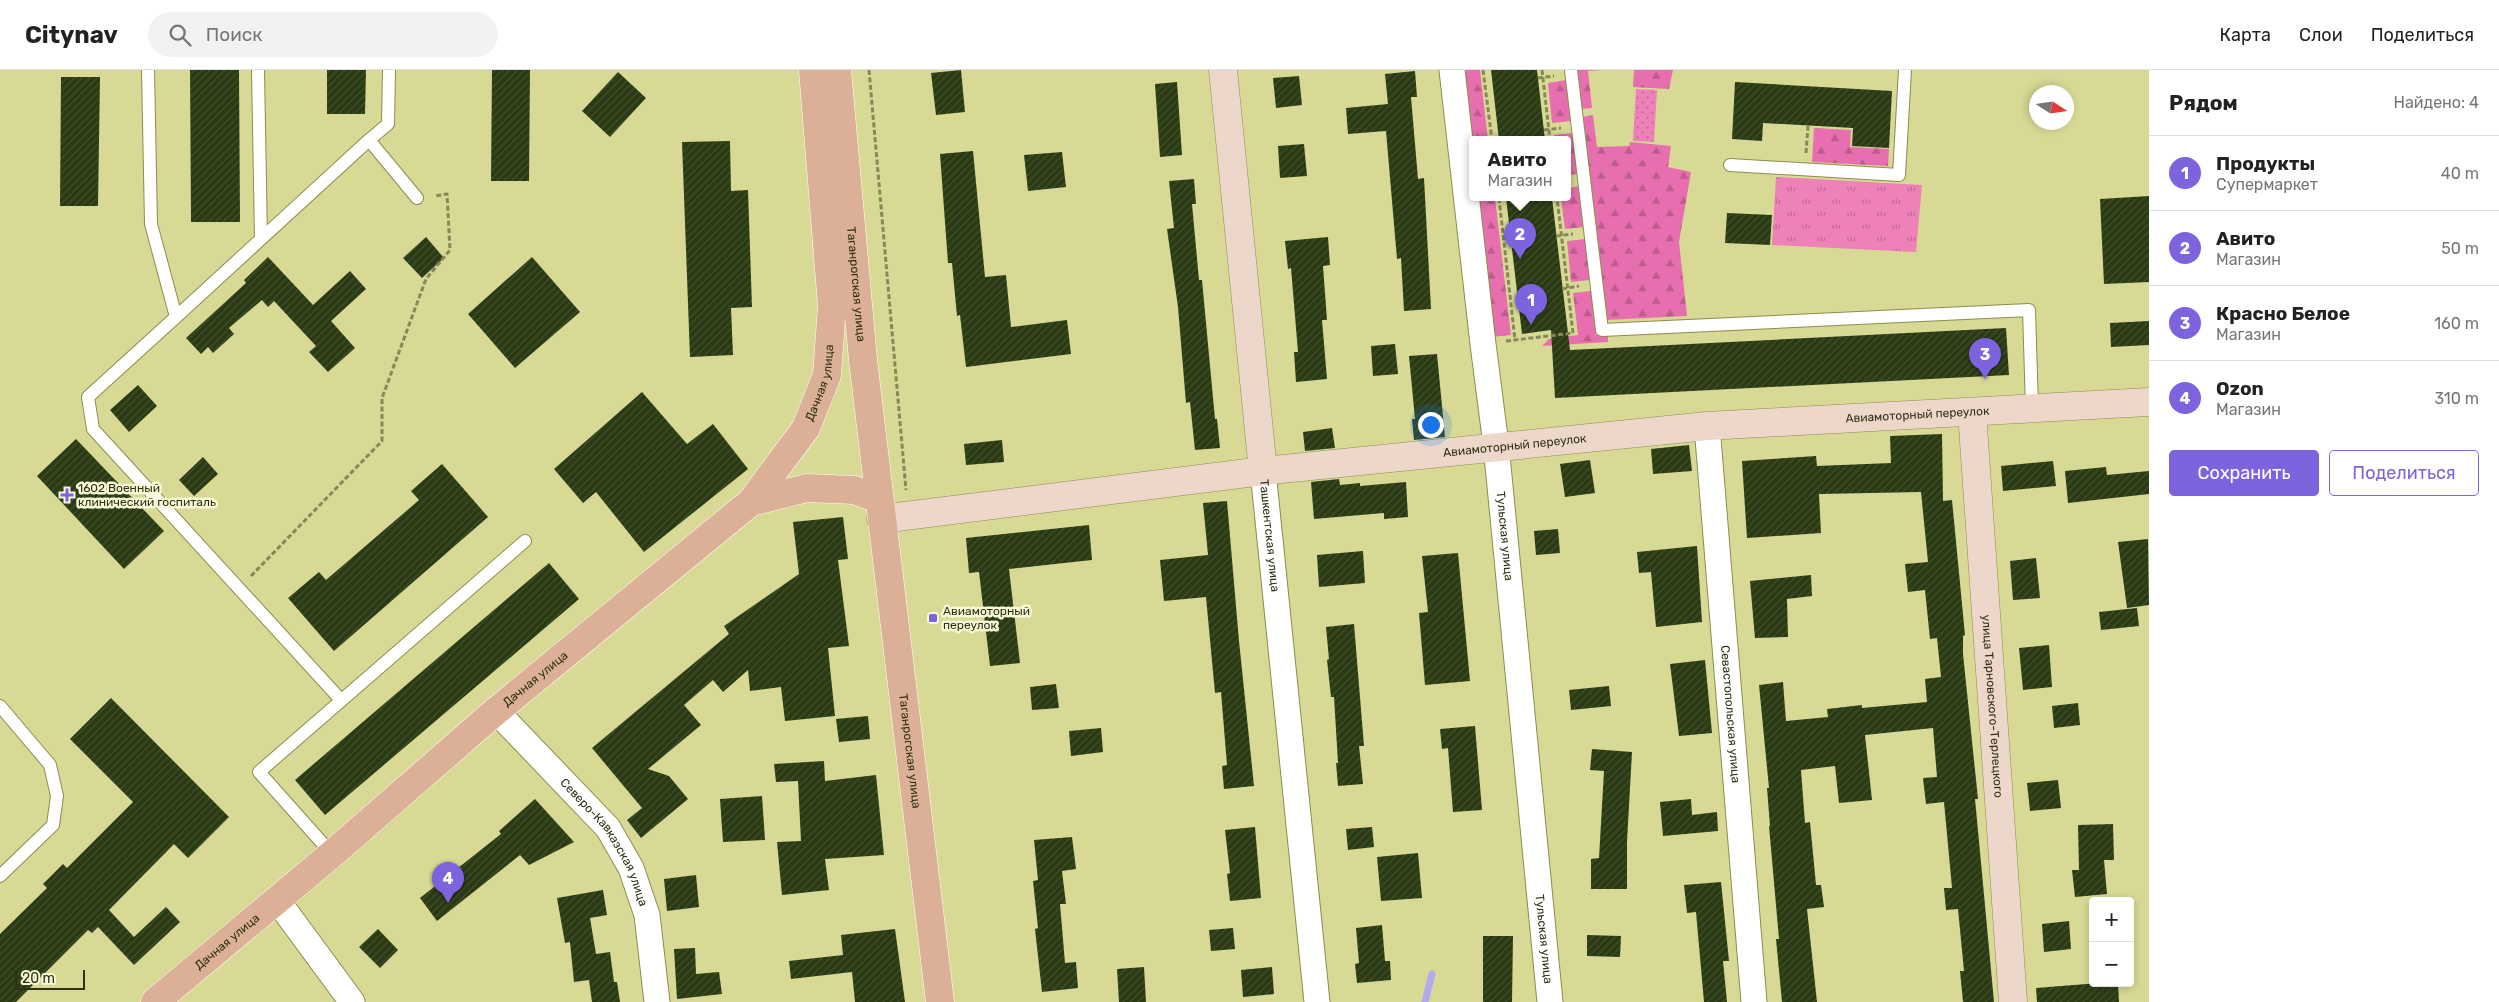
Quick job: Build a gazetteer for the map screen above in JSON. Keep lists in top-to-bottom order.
{
  "streets": {
    "main road": ["Таганрогская улица", "Дачная улица"],
    "street": [
      "Авиамоторный переулок",
      "Ташкентская улица",
      "Тульская улица",
      "улица Тарновского-Терлецкого",
      "Севастопольская улица",
      "Северо-Кавказская улица"
    ]
  },
  "crossings": [
    ["Таганрогская улица", "Дачная улица"],
    ["Таганрогская улица", "Авиамоторный переулок"],
    ["Дачная улица", "Северо-Кавказская улица"],
    ["Авиамоторный переулок", "Ташкентская улица"],
    ["Авиамоторный переулок", "Тульская улица"],
    ["Авиамоторный переулок", "улица Тарновского-Терлецкого"],
    ["Авиамоторный переулок", "Севастопольская улица"]
  ],
  "places": {
    "health": ["1602 Военный клинический госпиталь"],
    "transit": ["Авиамоторный переулок"]
  },
  "scale_bar": "20 m",
  "north": "right",
  "page": {
    "header": "Citynav",
    "search": "Поиск",
    "nav": ["Карта", "Слои", "Поделиться"],
    "heading": ["Рядом", "Найдено: 4"],
    "list": [
      {
        "mark": "1",
        "name": "Продукты",
        "note": "Супермаркет",
        "value": "40 m"
      },
      {
        "mark": "2",
        "name": "Авито",
        "note": "Магазин",
        "value": "50 m"
      },
      {
        "mark": "3",
        "name": "Красно Белое",
        "note": "Магазин",
        "value": "160 m"
      },
      {
        "mark": "4",
        "name": "Ozon",
        "note": "Магазин",
        "value": "310 m"
      }
    ],
    "popup": ["Авито", "Магазин"],
    "pins": [
      "2",
      "1",
      "3",
      "4"
    ],
    "buttons": ["Сохранить", "Поделиться"],
    "map_buttons": ["+", "−"],
    "scale": "20 m"
  }
}
